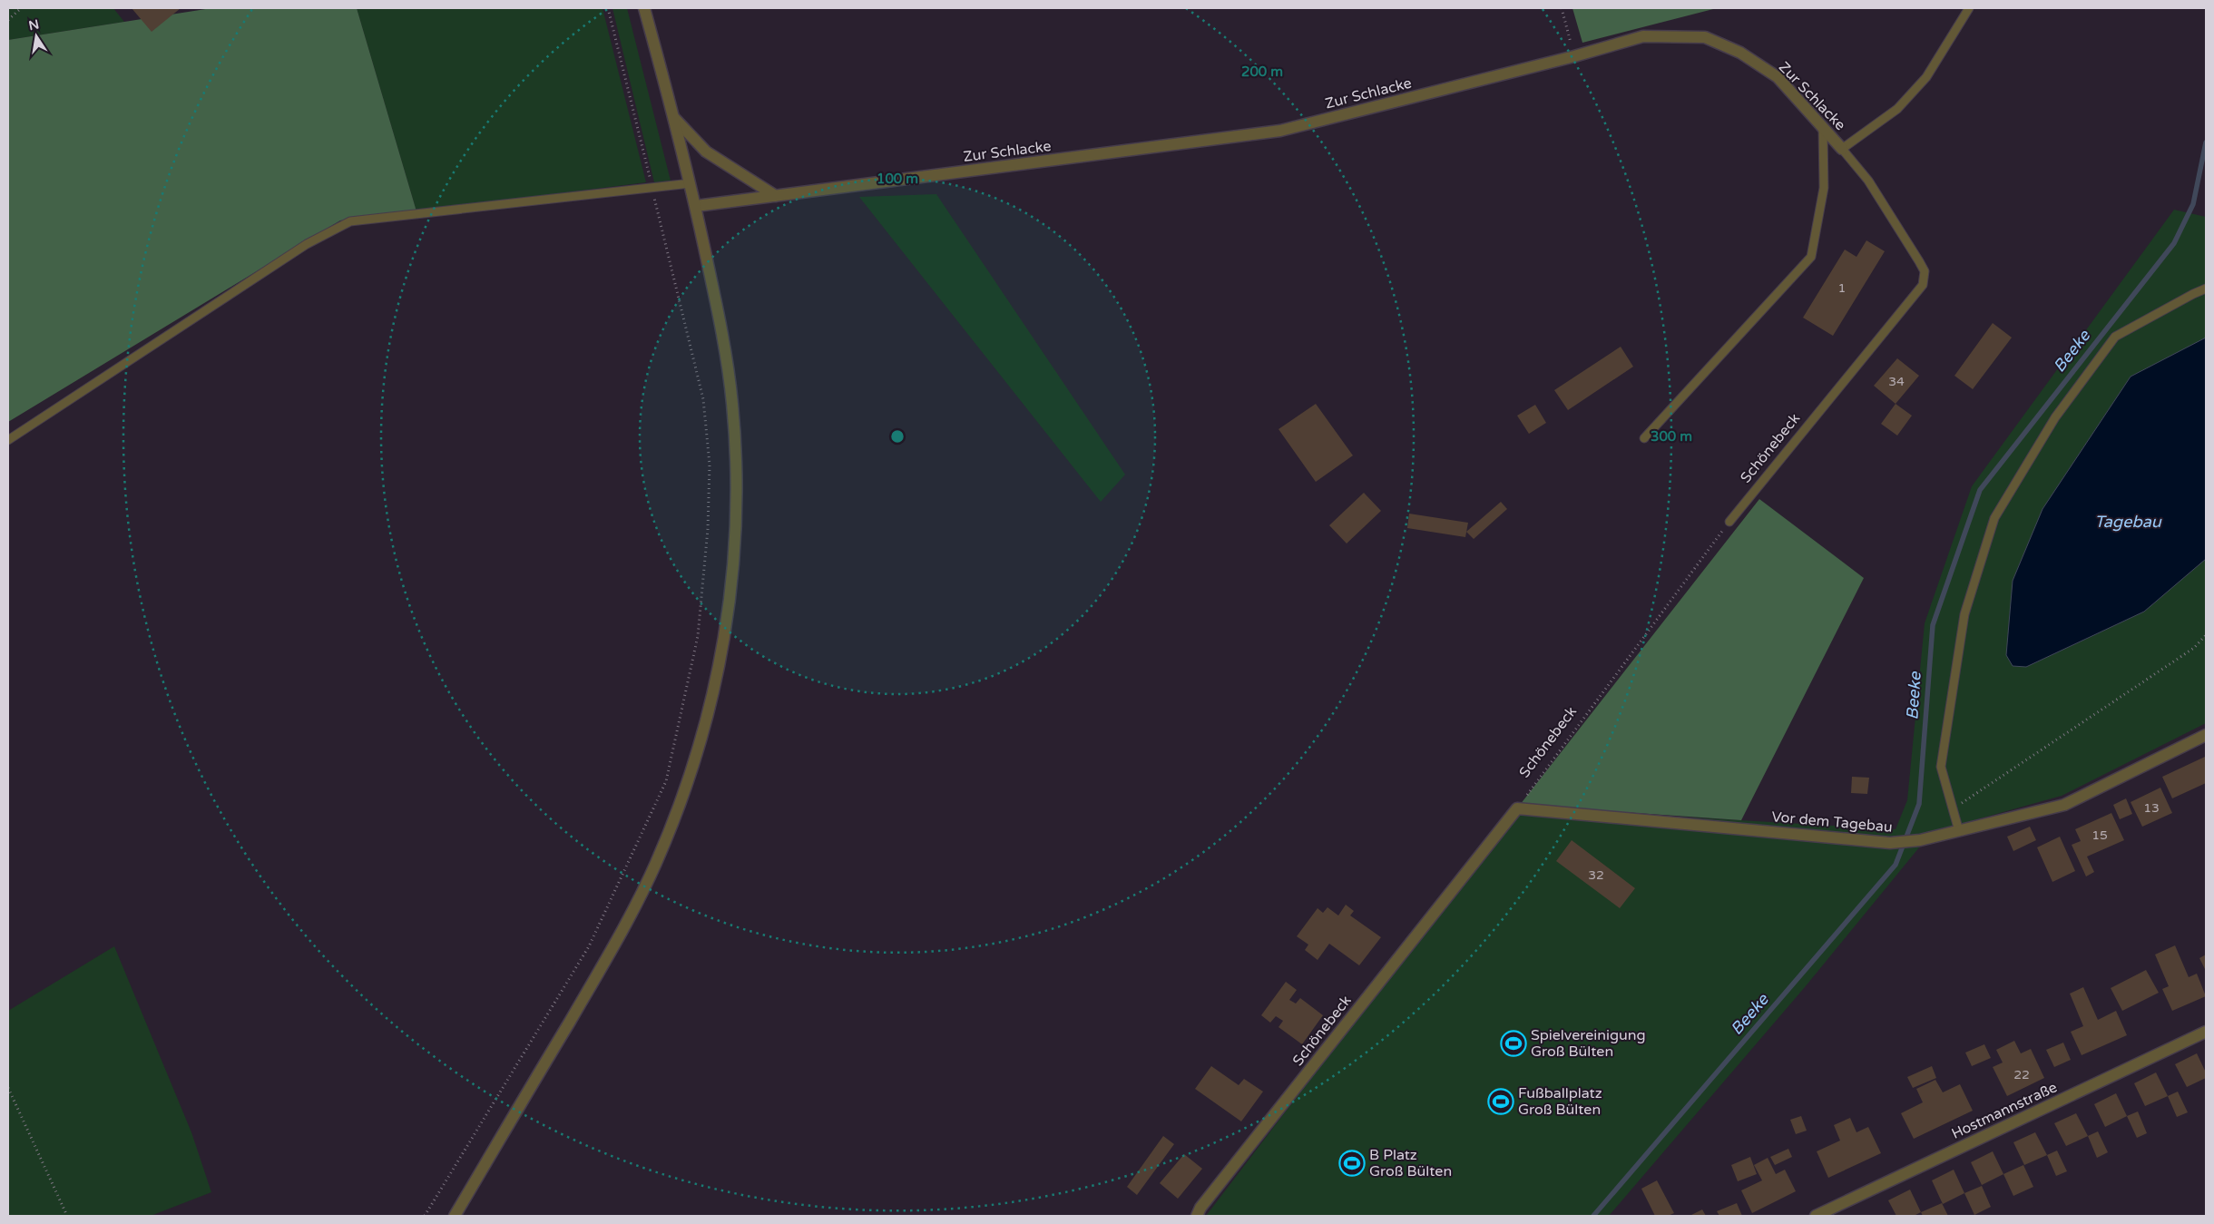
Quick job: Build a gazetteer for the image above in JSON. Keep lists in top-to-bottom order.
{
  "streets": {
    "street": [
      "Zur Schlacke",
      "Schönebeck",
      "Vor dem Tagebau",
      "Hostmannstraße"
    ]
  },
  "crossings": [
    ["Zur Schlacke", "Schönebeck"],
    ["Schönebeck", "Vor dem Tagebau"]
  ],
  "water": ["Beeke", "Tagebau"],
  "places": {
    "sports": ["Spielvereinigung Groß Bülten", "Fußballplatz Groß Bülten", "B Platz Groß Bülten"]
  },
  "house_numbers": [
    "1",
    "34",
    "13",
    "15",
    "32",
    "22"
  ],
  "north": "top",
  "rings": ["200 m", "100 m", "300 m"]
}
